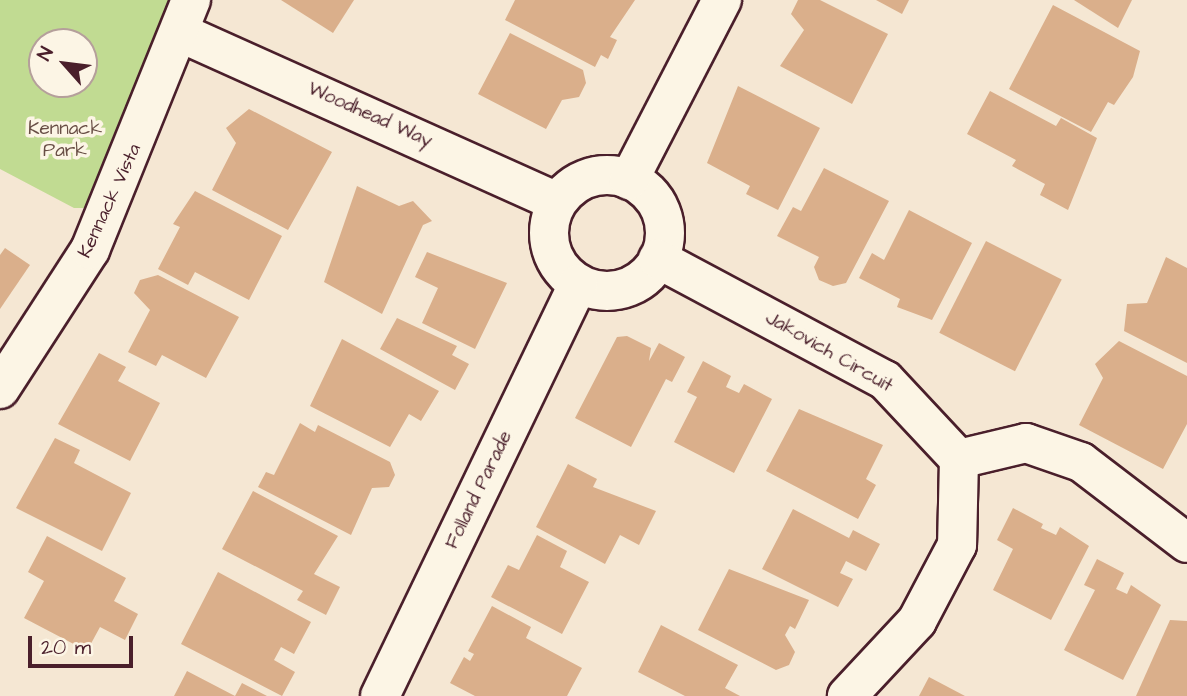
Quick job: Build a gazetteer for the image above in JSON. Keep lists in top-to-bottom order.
{
  "streets": {
    "street": [
      "Woodhead Way",
      "Kennack Vista",
      "Jakovich Circuit",
      "Folland Parade"
    ]
  },
  "crossings": [
    ["Woodhead Way", "Kennack Vista"],
    ["Woodhead Way", "Jakovich Circuit"],
    ["Woodhead Way", "Folland Parade"],
    ["Jakovich Circuit", "Folland Parade"]
  ],
  "parks": ["Kennack Park"],
  "scale_bar": "20 m",
  "north": "top left"
}
